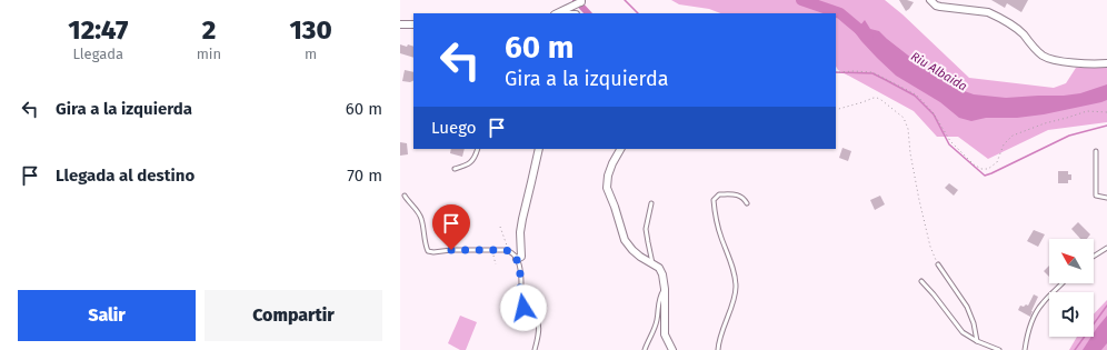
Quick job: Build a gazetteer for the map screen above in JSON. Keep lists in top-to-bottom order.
{
  "water": ["Riu Albaida"],
  "north": "top left",
  "page": {
    "eta": [
      "12:47",
      "Llegada",
      "2",
      "min",
      "130",
      "m"
    ],
    "turn": ["60 m", "Gira a la izquierda"],
    "list": [
      {
        "name": "Gira a la izquierda",
        "value": "60 m"
      },
      {
        "name": "Llegada al destino",
        "value": "70 m"
      }
    ],
    "then": "Luego",
    "buttons": ["Salir", "Compartir"]
  }
}
